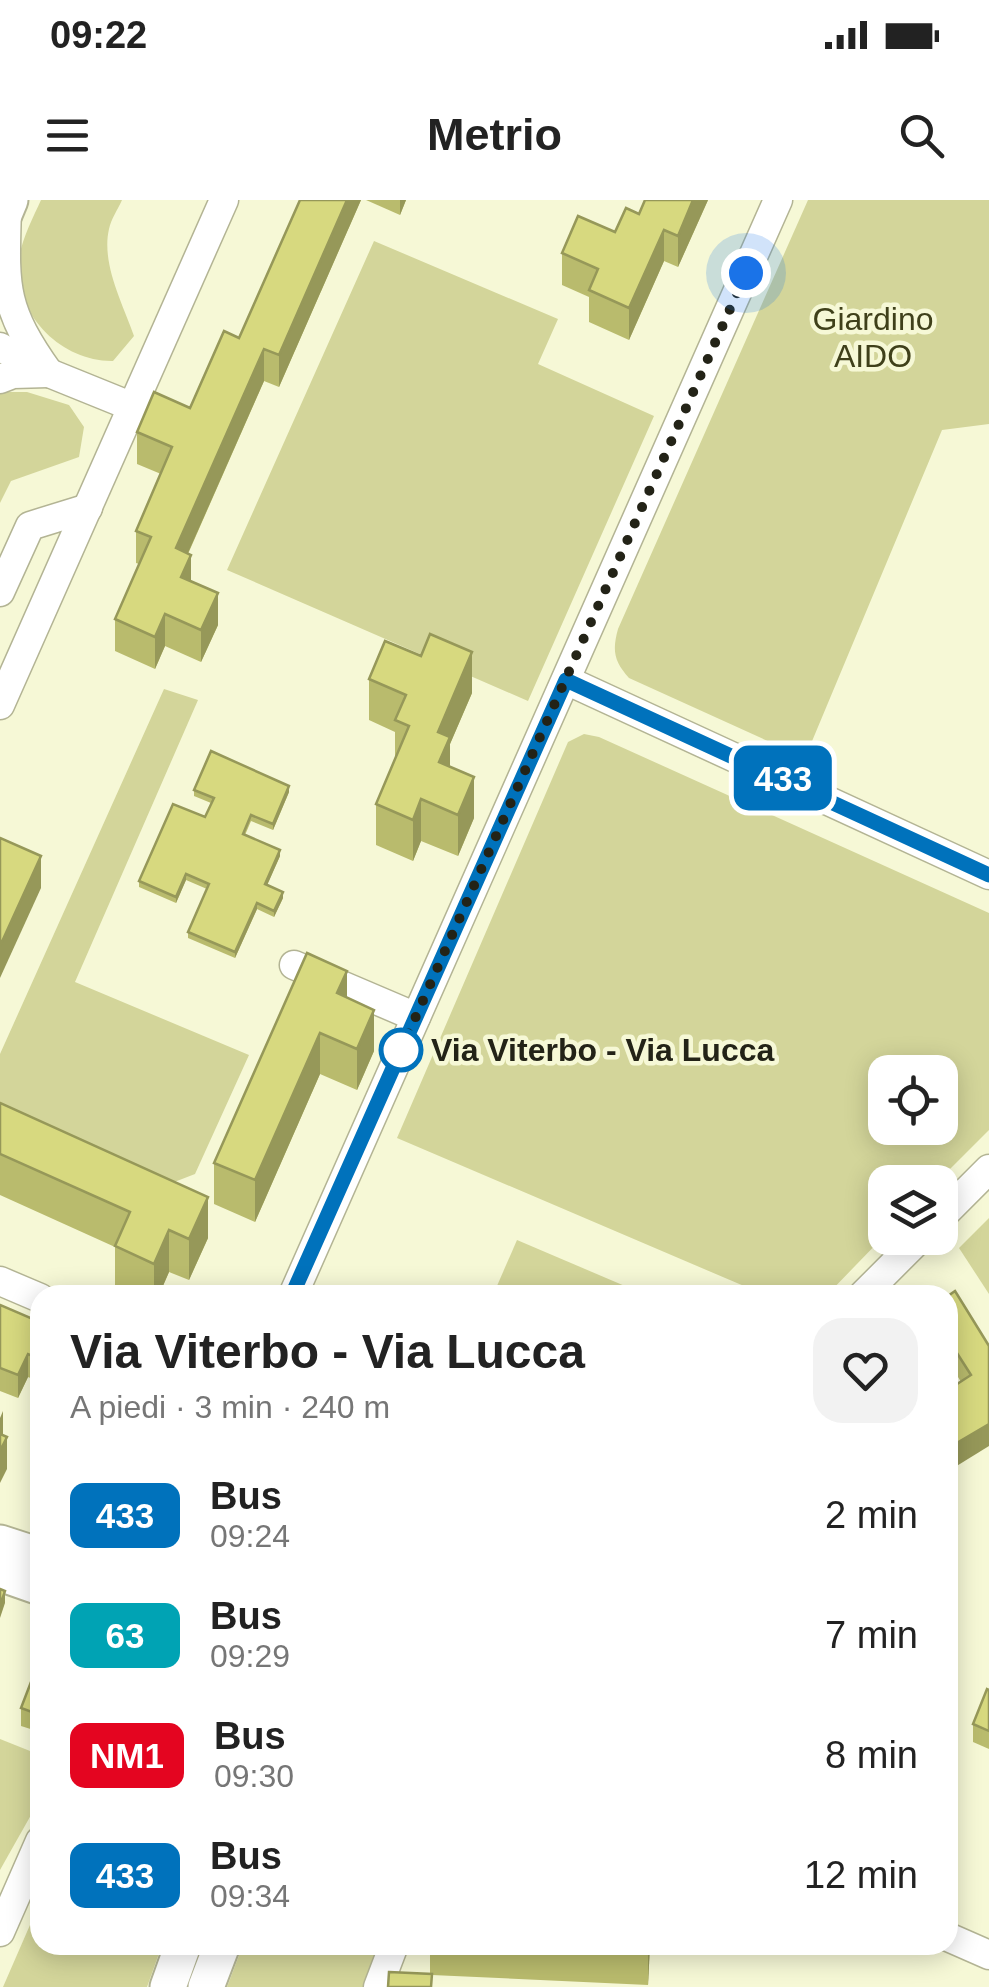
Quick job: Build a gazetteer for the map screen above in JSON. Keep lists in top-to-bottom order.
{
  "parks": ["Giardino AIDO"],
  "places": ["Via Viterbo - Via Lucca"],
  "lines": ["bus line 433"],
  "page": {
    "status": "09:22",
    "header": "Metrio",
    "on_map": "433",
    "heading": ["Via Viterbo - Via Lucca", "A piedi · 3 min · 240 m"],
    "list": [
      {
        "mark": "433",
        "name": "Bus",
        "note": "09:24",
        "value": "2 min"
      },
      {
        "mark": "63",
        "name": "Bus",
        "note": "09:29",
        "value": "7 min"
      },
      {
        "mark": "NM1",
        "name": "Bus",
        "note": "09:30",
        "value": "8 min"
      },
      {
        "mark": "433",
        "name": "Bus",
        "note": "09:34",
        "value": "12 min"
      }
    ]
  }
}
